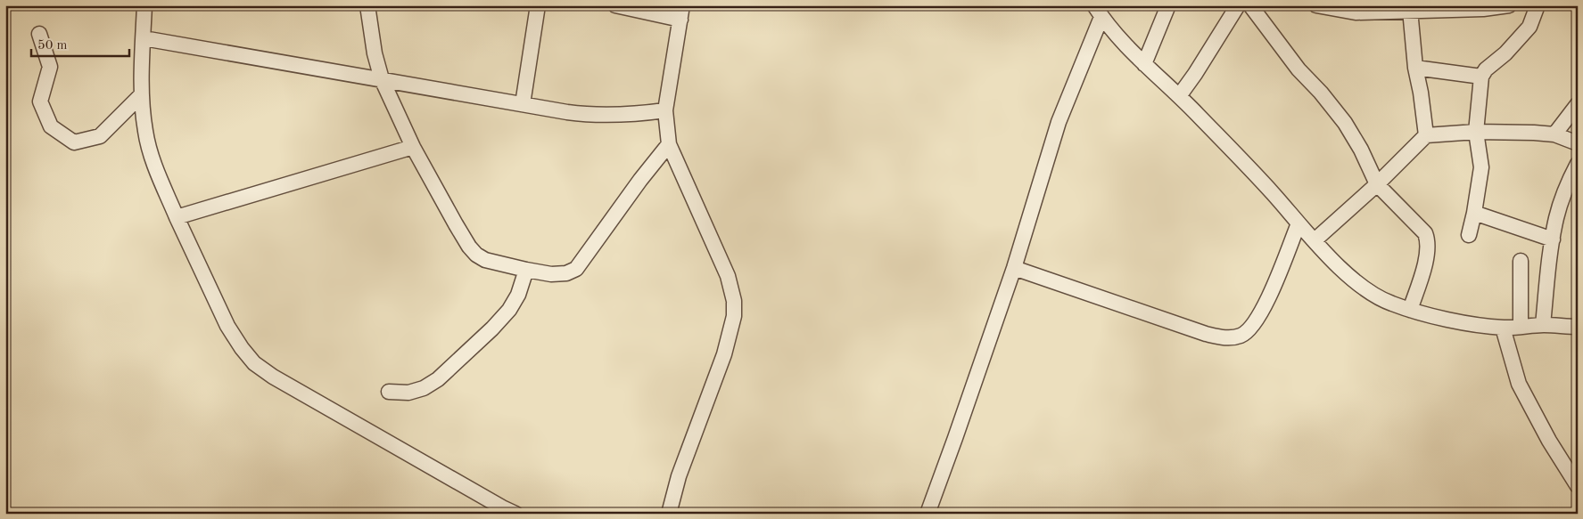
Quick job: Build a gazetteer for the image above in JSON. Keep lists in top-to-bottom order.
{
  "scale_bar": "50 m"
}
